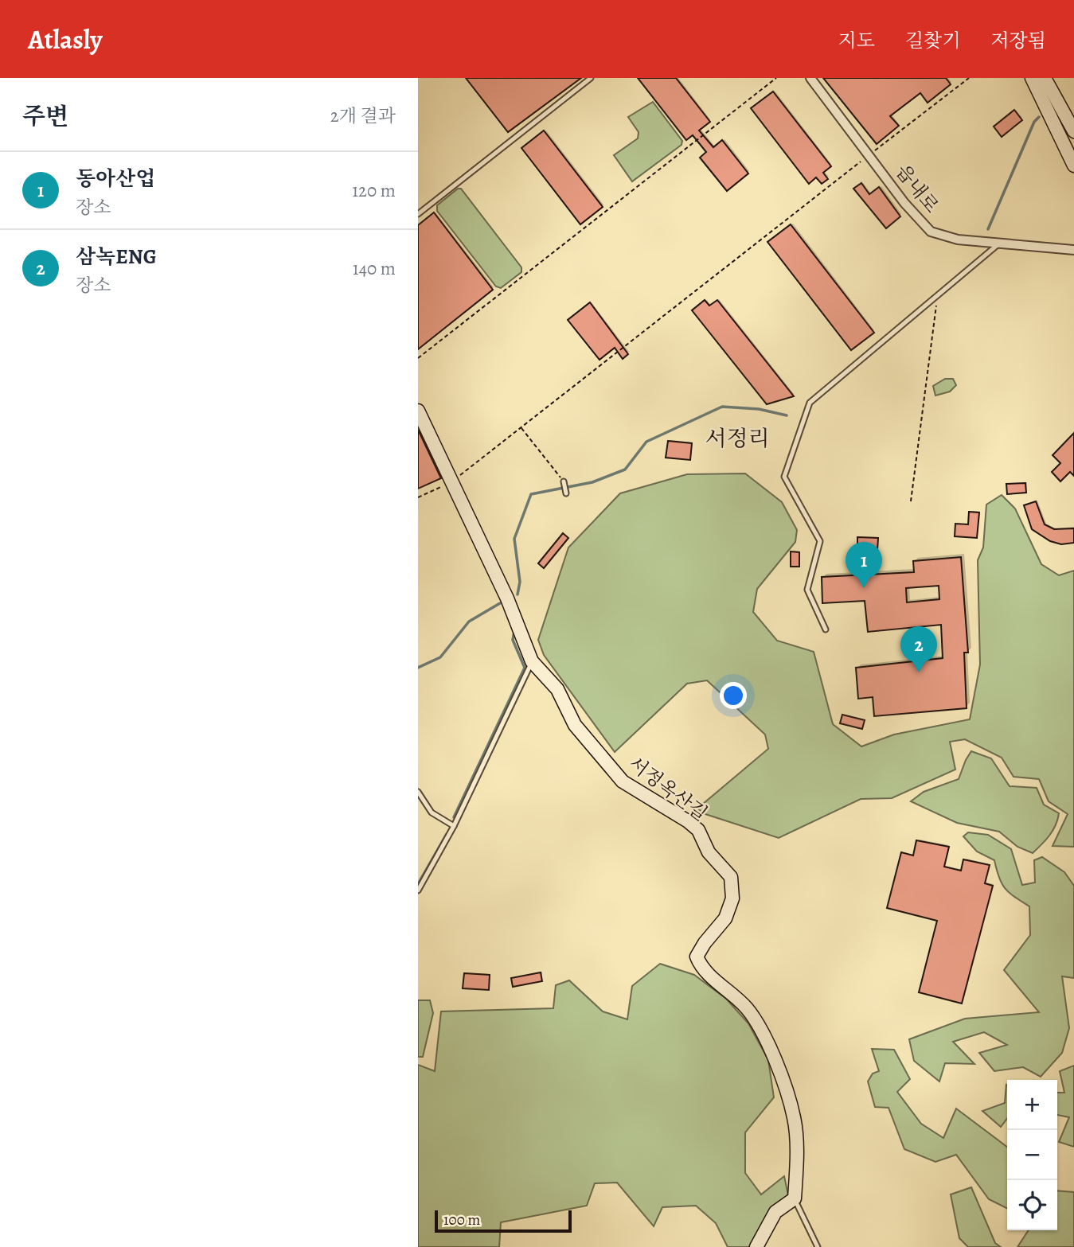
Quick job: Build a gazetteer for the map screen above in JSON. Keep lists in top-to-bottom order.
{
  "streets": {
    "street": ["읍내로", "서정옥산길"]
  },
  "districts": ["서정리"],
  "scale_bar": "100 m",
  "page": {
    "header": "Atlasly",
    "nav": ["지도", "길찾기", "저장됨"],
    "heading": ["주변", "2개 결과"],
    "list": [
      {
        "mark": "1",
        "name": "동아산업",
        "note": "장소",
        "value": "120 m"
      },
      {
        "mark": "2",
        "name": "삼녹ENG",
        "note": "장소",
        "value": "140 m"
      }
    ],
    "pins": ["1", "2"],
    "map_buttons": ["+", "−"],
    "scale": "100 m"
  }
}
